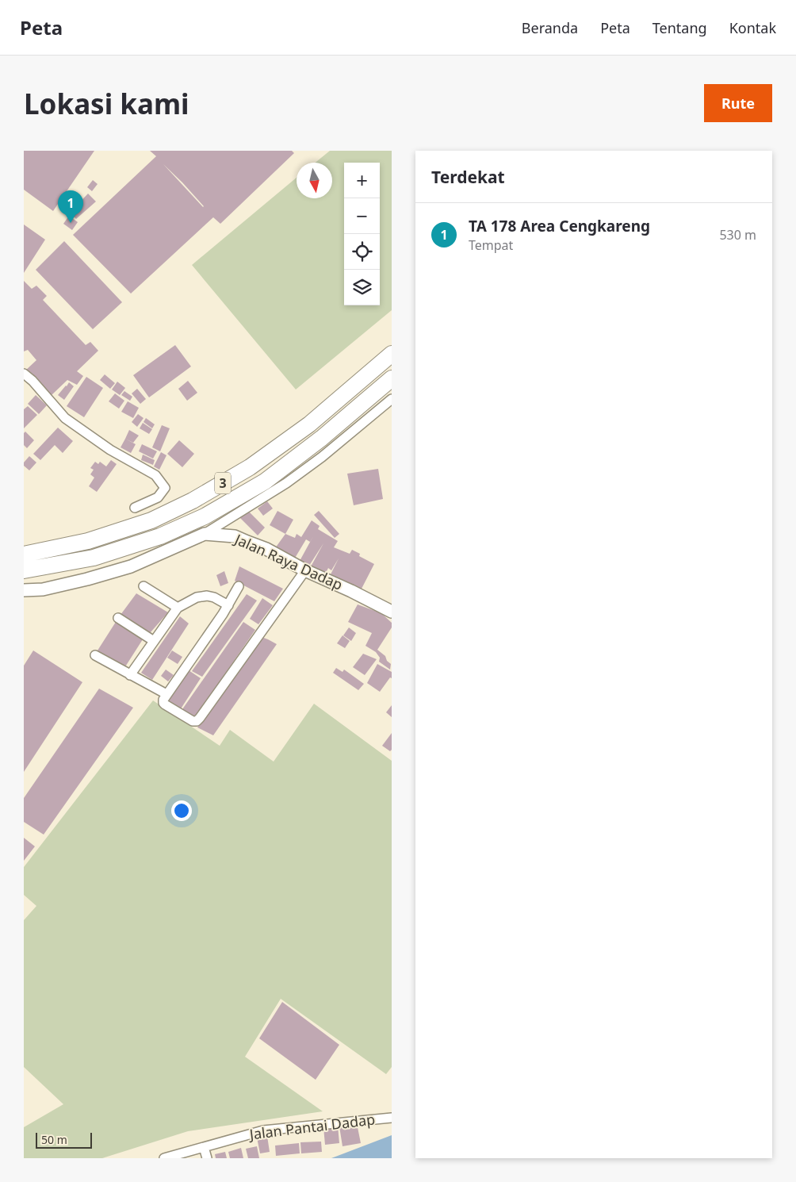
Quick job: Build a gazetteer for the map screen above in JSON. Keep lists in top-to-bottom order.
{
  "streets": {
    "highway": ["3"],
    "main road": ["Jalan Raya Dadap"],
    "street": ["Jalan Pantai Dadap"]
  },
  "scale_bar": "50 m",
  "north": "bottom",
  "page": {
    "header": "Peta",
    "nav": [
      "Beranda",
      "Peta",
      "Tentang",
      "Kontak"
    ],
    "buttons": "Rute",
    "title": "Lokasi kami",
    "heading": "Terdekat",
    "map_buttons": ["+", "−"],
    "pins": "1",
    "list": [
      {
        "mark": "1",
        "name": "TA 178 Area Cengkareng",
        "note": "Tempat",
        "value": "530 m"
      }
    ],
    "scale": "50 m"
  }
}
